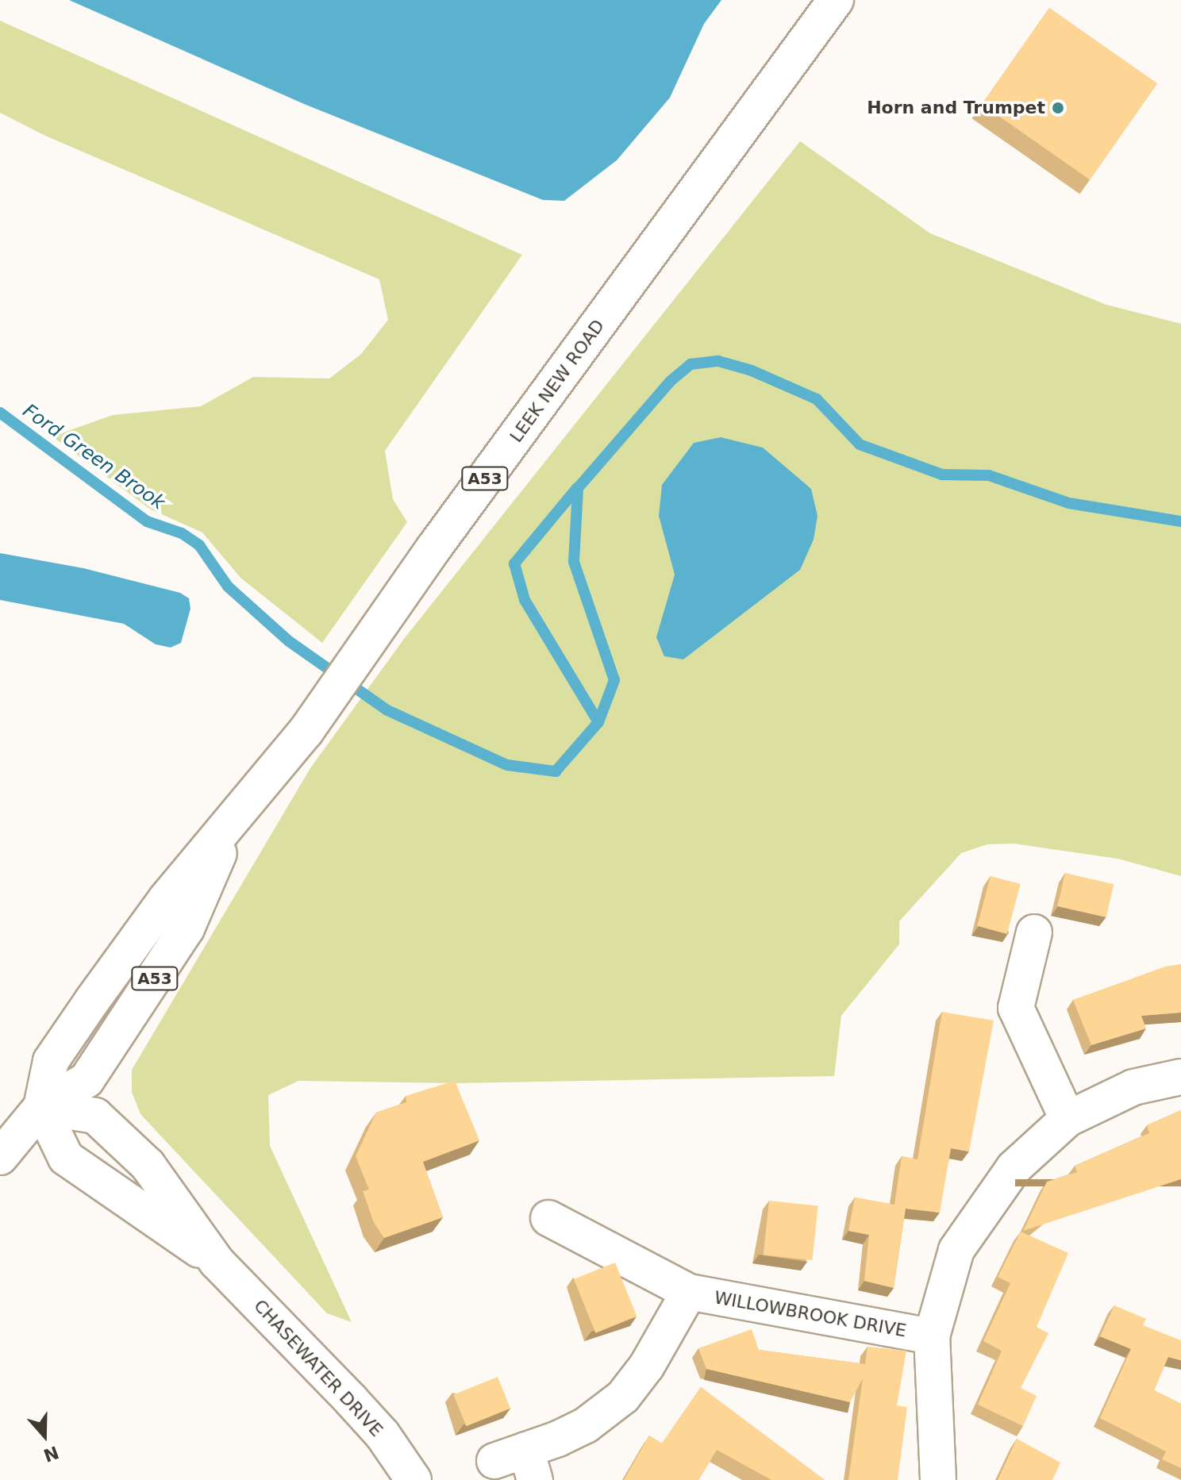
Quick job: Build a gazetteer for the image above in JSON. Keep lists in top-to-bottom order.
{
  "streets": {
    "main road": [
      "LEEK NEW ROAD",
      "A53",
      "WILLOWBROOK DRIVE",
      "CHASEWATER DRIVE"
    ]
  },
  "crossings": [
    ["LEEK NEW ROAD", "CHASEWATER DRIVE"]
  ],
  "water": ["Ford Green Brook"],
  "places": ["Horn and Trumpet"],
  "north": "bottom"
}
